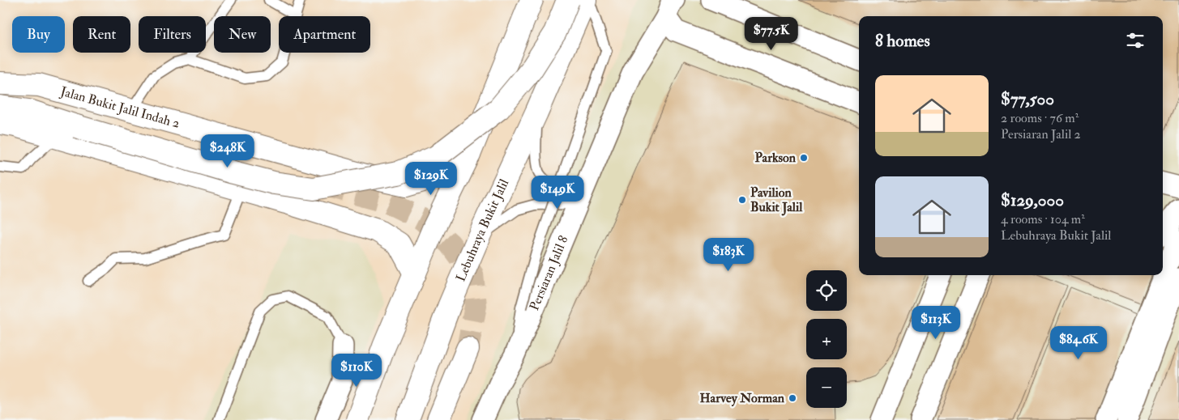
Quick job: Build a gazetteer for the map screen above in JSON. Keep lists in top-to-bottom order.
{
  "streets": {
    "main road": ["Jalan Bukit Jalil Indah 2", "Lebuhraya Bukit Jalil"],
    "street": ["Persiaran Jalil 8"]
  },
  "places": ["Parkson", "Pavilion Bukit Jalil", "Harvey Norman"],
  "page": {
    "chip": [
      "Buy",
      "Rent",
      "Filters",
      "New",
      "Apartment"
    ],
    "heading": "8 homes",
    "price": [
      "$77.5K",
      "$248K",
      "$129K",
      "$149K",
      "$183K",
      "$113K",
      "$84.6K",
      "$110K"
    ],
    "list": [
      {
        "name": "$77,500",
        "note": "2 rooms · 76 m² · Persiaran Jalil 2"
      },
      {
        "name": "$129,000",
        "note": "4 rooms · 104 m² · Lebuhraya Bukit Jalil"
      }
    ],
    "map_buttons": ["+", "−"]
  }
}
